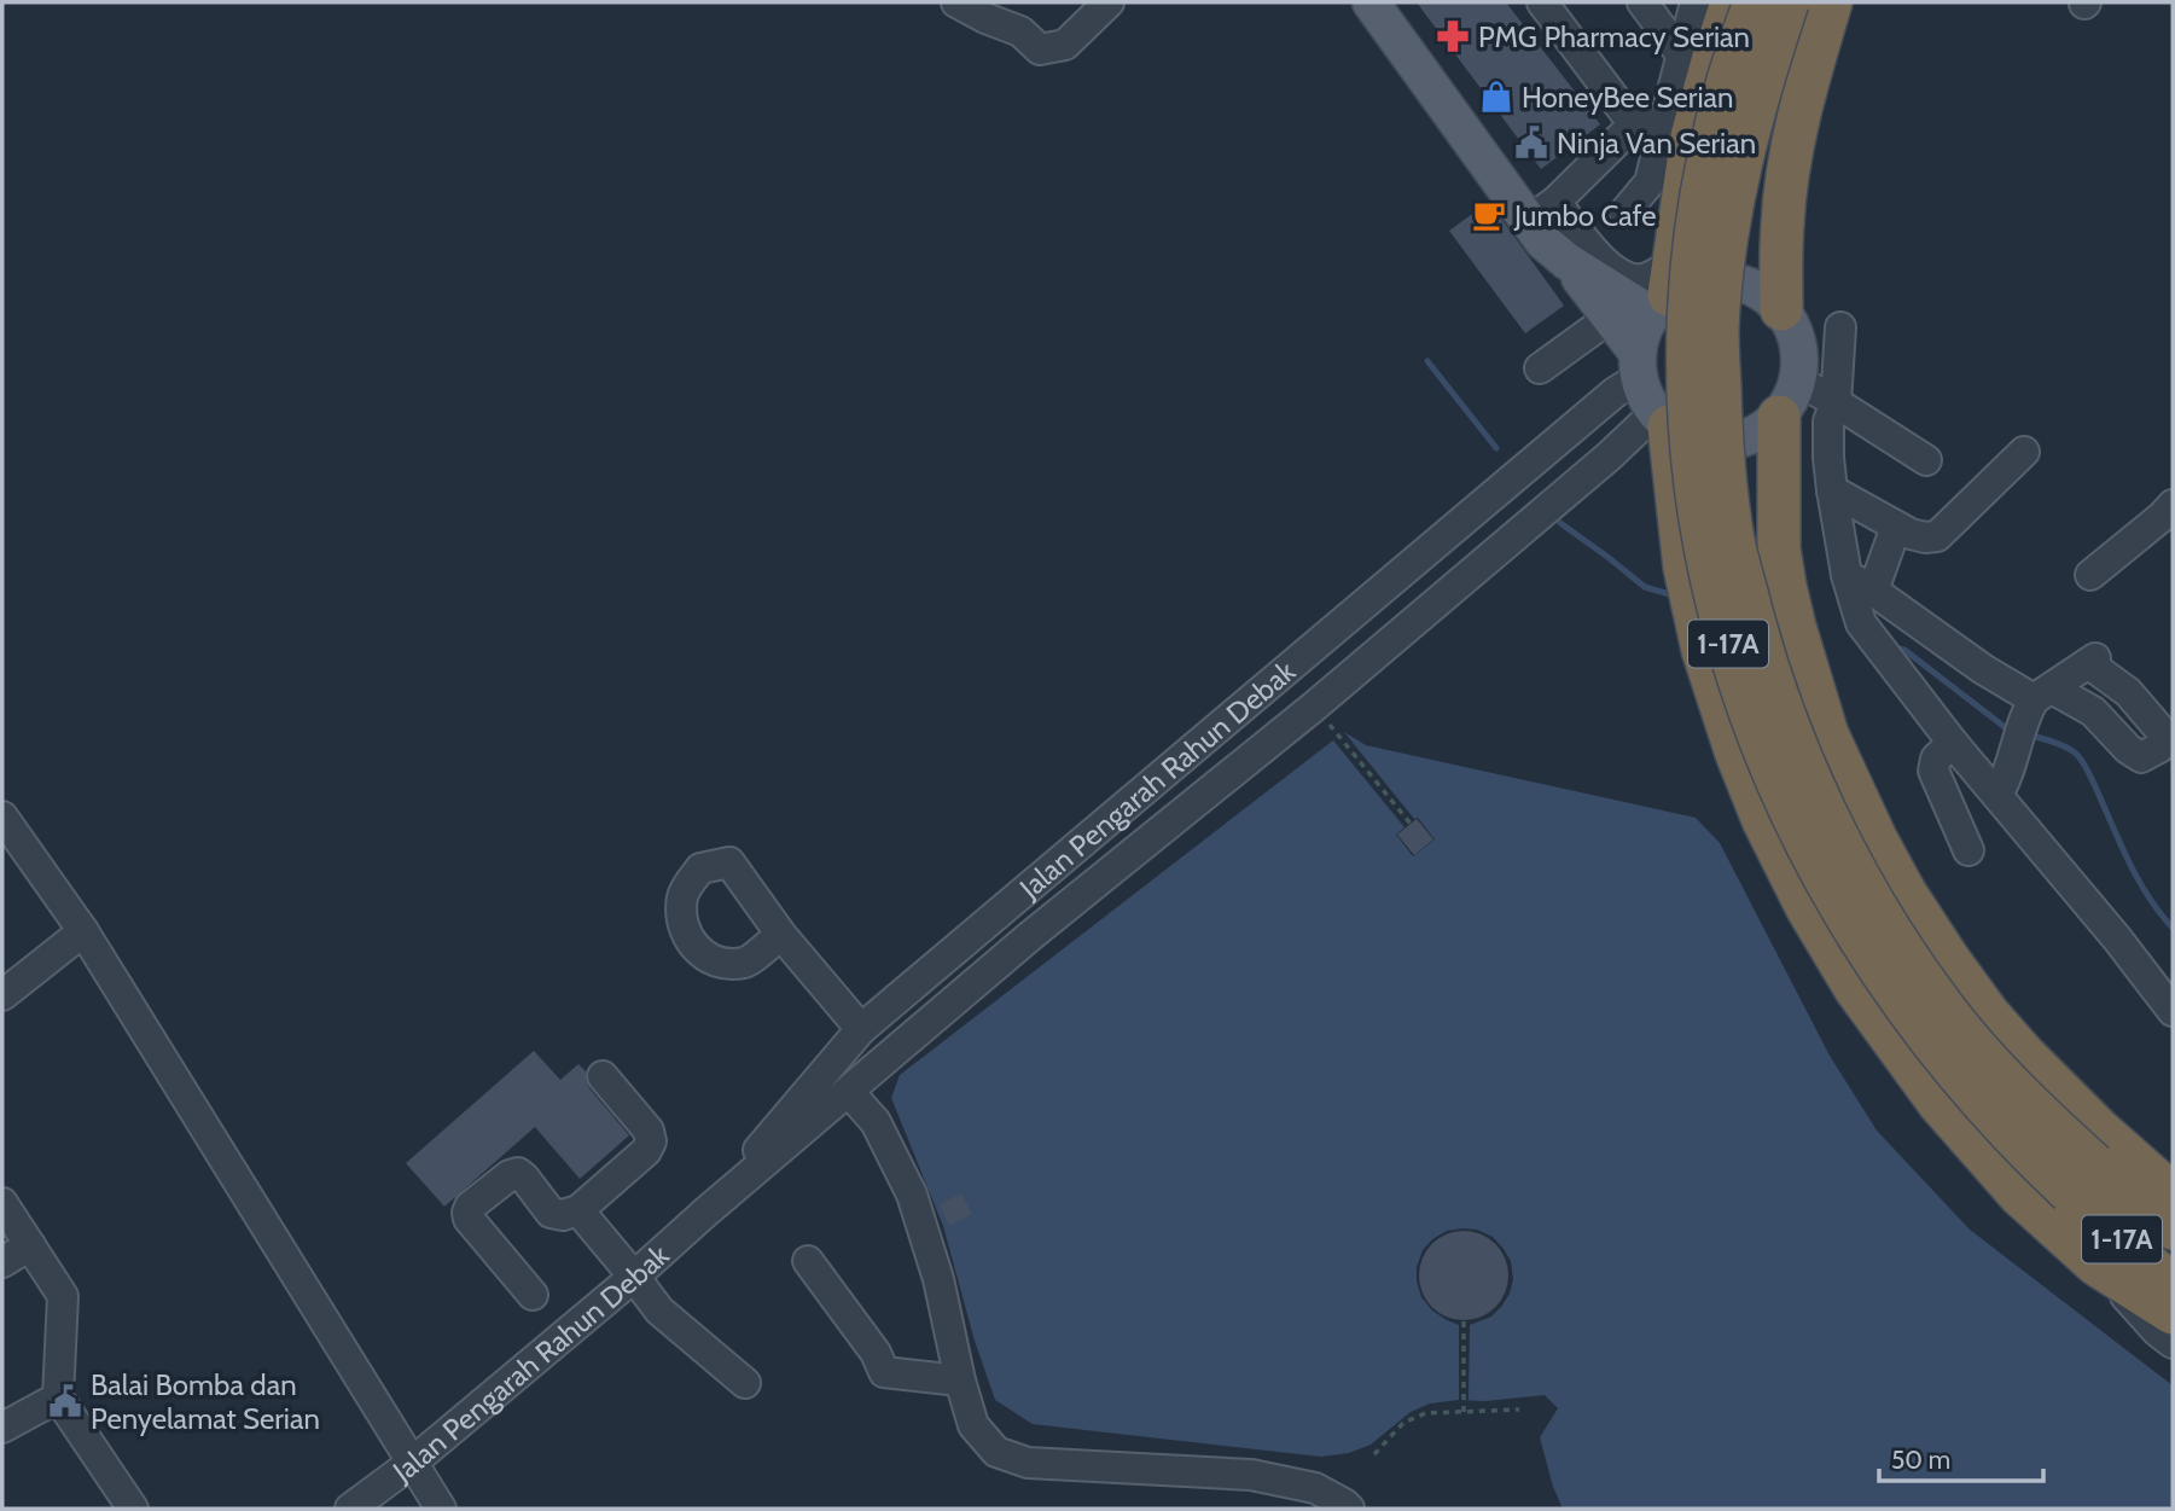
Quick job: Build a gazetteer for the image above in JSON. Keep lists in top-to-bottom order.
{
  "streets": {
    "highway": ["1-17A"],
    "street": ["Jalan Pengarah Rahun Debak"]
  },
  "places": {
    "pharmacy": ["PMG Pharmacy Serian"],
    "shop": ["HoneyBee Serian"],
    "public building": ["Ninja Van Serian", "Balai Bomba dan Penyelamat Serian"],
    "cafe": ["Jumbo Cafe"]
  },
  "scale_bar": "50 m"
}
